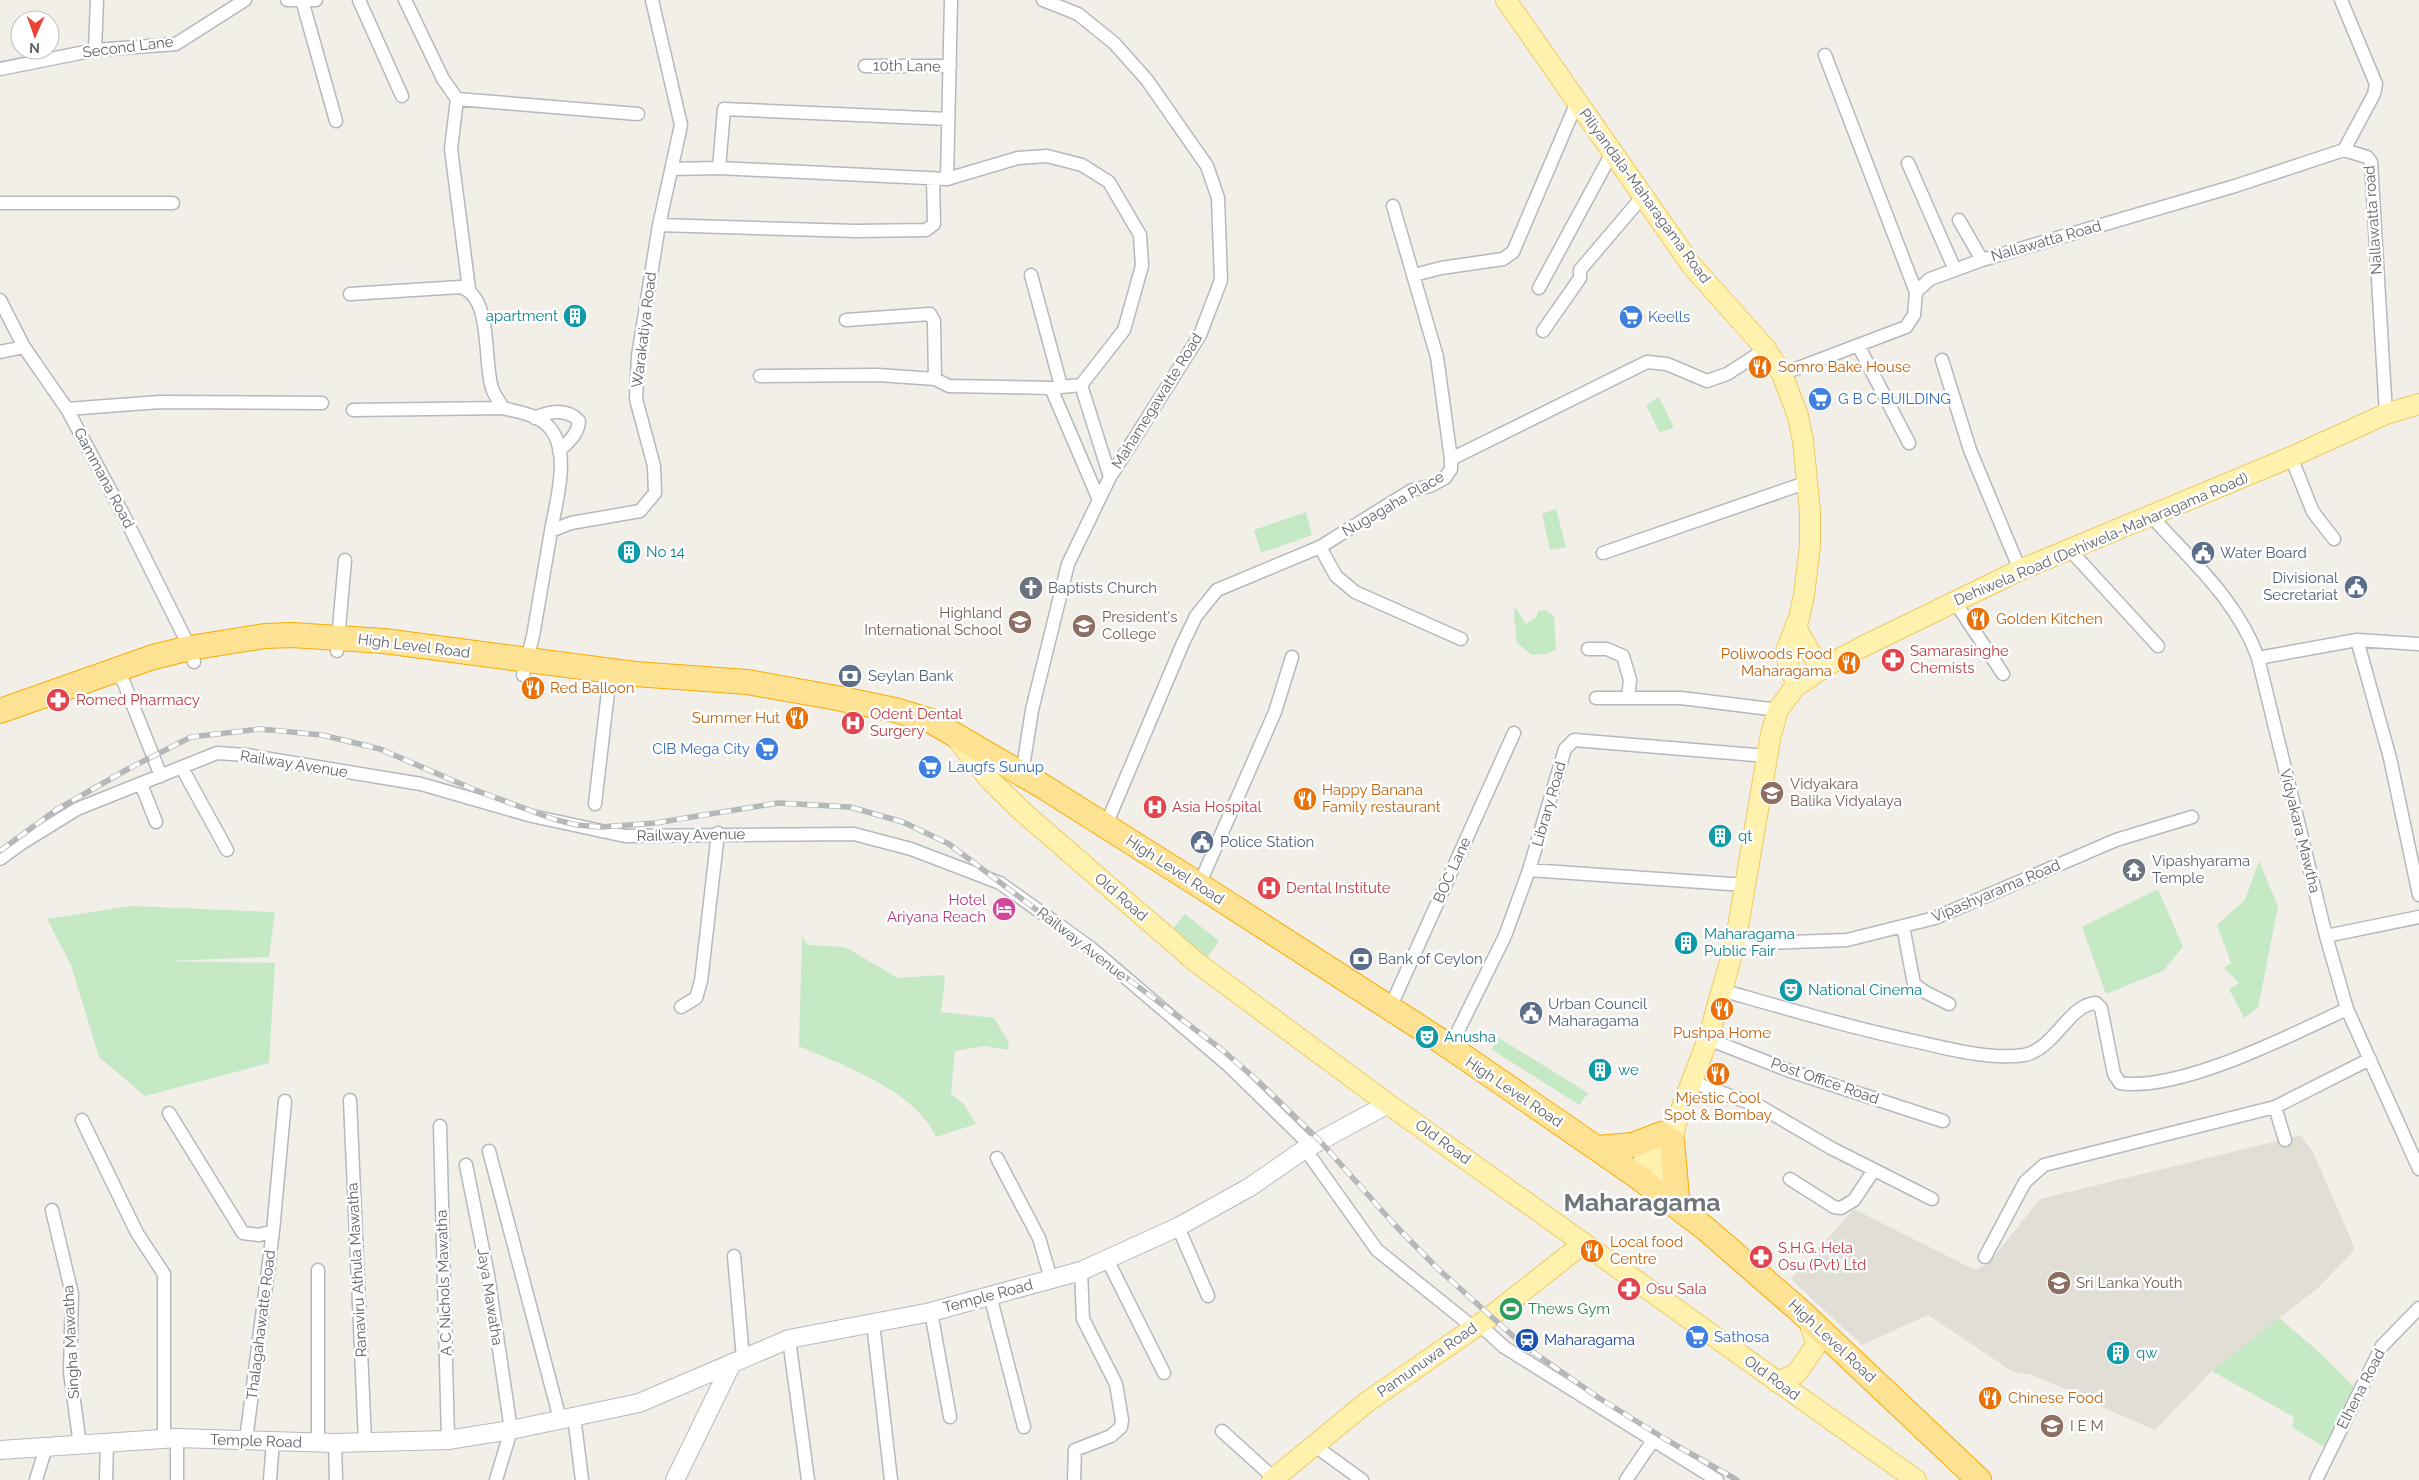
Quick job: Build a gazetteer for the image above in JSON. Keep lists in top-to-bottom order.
{
  "streets": {
    "highway": ["High Level Road"],
    "main road": [
      "Piliyandala-Maharagama Road",
      "Dehiwela Road (Dehiwela-Maharagama Road)",
      "Old Road",
      "Pamunuwa Road"
    ],
    "street": [
      "Second Lane",
      "10th Lane",
      "Nallawatta road",
      "Nallawatta Road",
      "Warakatiya Road",
      "Mahamegawatte Road",
      "Gammana Road",
      "Nugagaha Place",
      "Railway Avenue",
      "Library Road",
      "Vidyakara Mawtha",
      "BOC Lane",
      "Vipashyarama Road",
      "Post Office Road",
      "Ranaviru Athula Mawatha",
      "A C Nichols Mawatha",
      "Temple Road",
      "Jaya Mawatha",
      "Thalagahawatte Road",
      "Singha Mawatha",
      "Elhena Road"
    ]
  },
  "crossings": [
    ["Piliyandala-Maharagama Road", "Nugagaha Place"],
    ["Piliyandala-Maharagama Road", "Dehiwela Road (Dehiwela-Maharagama Road)"],
    ["Nallawatta road", "Nallawatta Road"],
    ["Nallawatta road", "Dehiwela Road (Dehiwela-Maharagama Road)"],
    ["Mahamegawatte Road", "High Level Road"],
    ["Gammana Road", "High Level Road"],
    ["Nugagaha Place", "High Level Road"],
    ["Dehiwela Road (Dehiwela-Maharagama Road)", "High Level Road"],
    ["Dehiwela Road (Dehiwela-Maharagama Road)", "Library Road"],
    ["Dehiwela Road (Dehiwela-Maharagama Road)", "Vidyakara Mawtha"],
    ["Dehiwela Road (Dehiwela-Maharagama Road)", "Vipashyarama Road"],
    ["Dehiwela Road (Dehiwela-Maharagama Road)", "Post Office Road"],
    ["High Level Road", "Library Road"],
    ["High Level Road", "BOC Lane"],
    ["High Level Road", "Old Road"],
    ["Railway Avenue", "Temple Road"],
    ["Railway Avenue", "Pamunuwa Road"],
    ["Old Road", "Temple Road"],
    ["Old Road", "Pamunuwa Road"],
    ["Ranaviru Athula Mawatha", "Temple Road"],
    ["A C Nichols Mawatha", "Temple Road"],
    ["Temple Road", "Jaya Mawatha"],
    ["Temple Road", "Thalagahawatte Road"],
    ["Temple Road", "Singha Mawatha"]
  ],
  "districts": ["Maharagama"],
  "places": {
    "building": [
      "apartment",
      "No 14",
      "qt",
      "Maharagama Public Fair",
      "we",
      "qw"
    ],
    "supermarket": [
      "Keells",
      "G B C BUILDING",
      "CIB Mega City",
      "Laugfs Sunup",
      "Sathosa"
    ],
    "restaurant": [
      "Somro Bake House",
      "Golden Kitchen",
      "Poliwoods Food Maharagama",
      "Red Balloon",
      "Summer Hut",
      "Happy Banana Family restaurant",
      "Pushpa Home",
      "Mjestic Cool Spot & Bombay",
      "Local food Centre",
      "Chinese Food"
    ],
    "public building": [
      "Water Board",
      "Divisional Secretariat",
      "Police Station",
      "Urban Council Maharagama"
    ],
    "church": ["Baptists Church"],
    "school or university": [
      "Highland International School",
      "President's College",
      "Vidyakara Balika Vidyalaya",
      "Sri Lanka Youth",
      "I E M"
    ],
    "pharmacy": [
      "Samarasinghe Chemists",
      "Romed Pharmacy",
      "S.H.G. Hela Osu (Pvt) Ltd",
      "Osu Sala"
    ],
    "bank": ["Seylan Bank", "Bank of Ceylon"],
    "hospital": ["Odent Dental Surgery", "Asia Hospital", "Dental Institute"],
    "temple": ["Vipashyarama Temple"],
    "hotel": ["Hotel Ariyana Reach"],
    "theatre": ["National Cinema", "Anusha"],
    "sports": ["Thews Gym"],
    "station": ["Maharagama"]
  },
  "north": "bottom"
}
